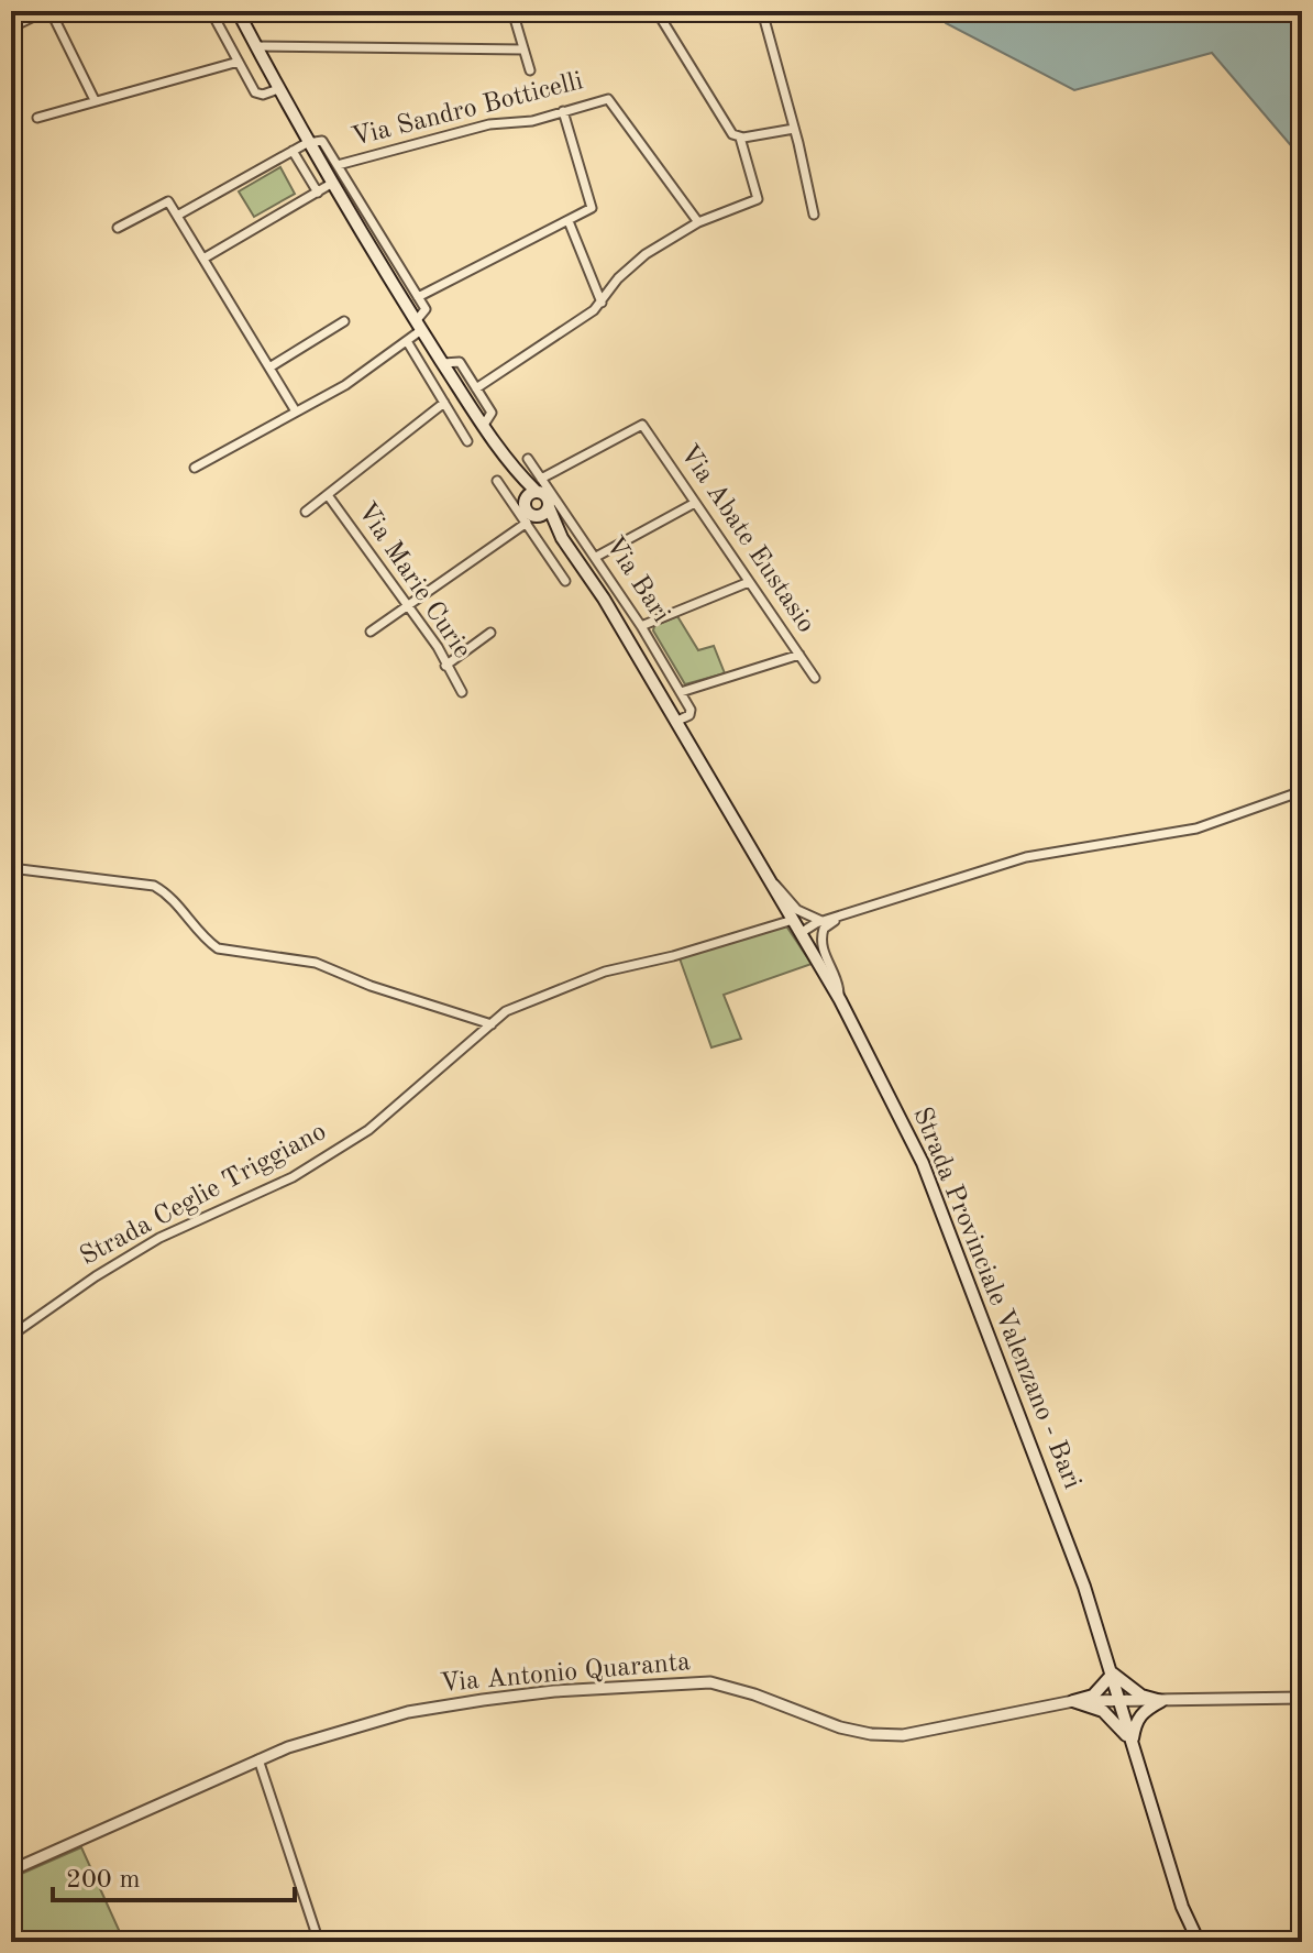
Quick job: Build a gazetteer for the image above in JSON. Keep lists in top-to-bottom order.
{
  "streets": {
    "main road": ["Via Bari", "Strada Provinciale Valenzano - Bari"],
    "street": [
      "Via Sandro Botticelli",
      "Via Abate Eustasio",
      "Via Marie Curie",
      "Strada Ceglie Triggiano",
      "Via Antonio Quaranta"
    ]
  },
  "crossings": [
    ["Via Sandro Botticelli", "Via Bari"],
    ["Via Abate Eustasio", "Via Bari"],
    ["Via Bari", "Strada Provinciale Valenzano - Bari"],
    ["Strada Ceglie Triggiano", "Strada Provinciale Valenzano - Bari"],
    ["Strada Provinciale Valenzano - Bari", "Via Antonio Quaranta"]
  ],
  "scale_bar": "200 m"
}
